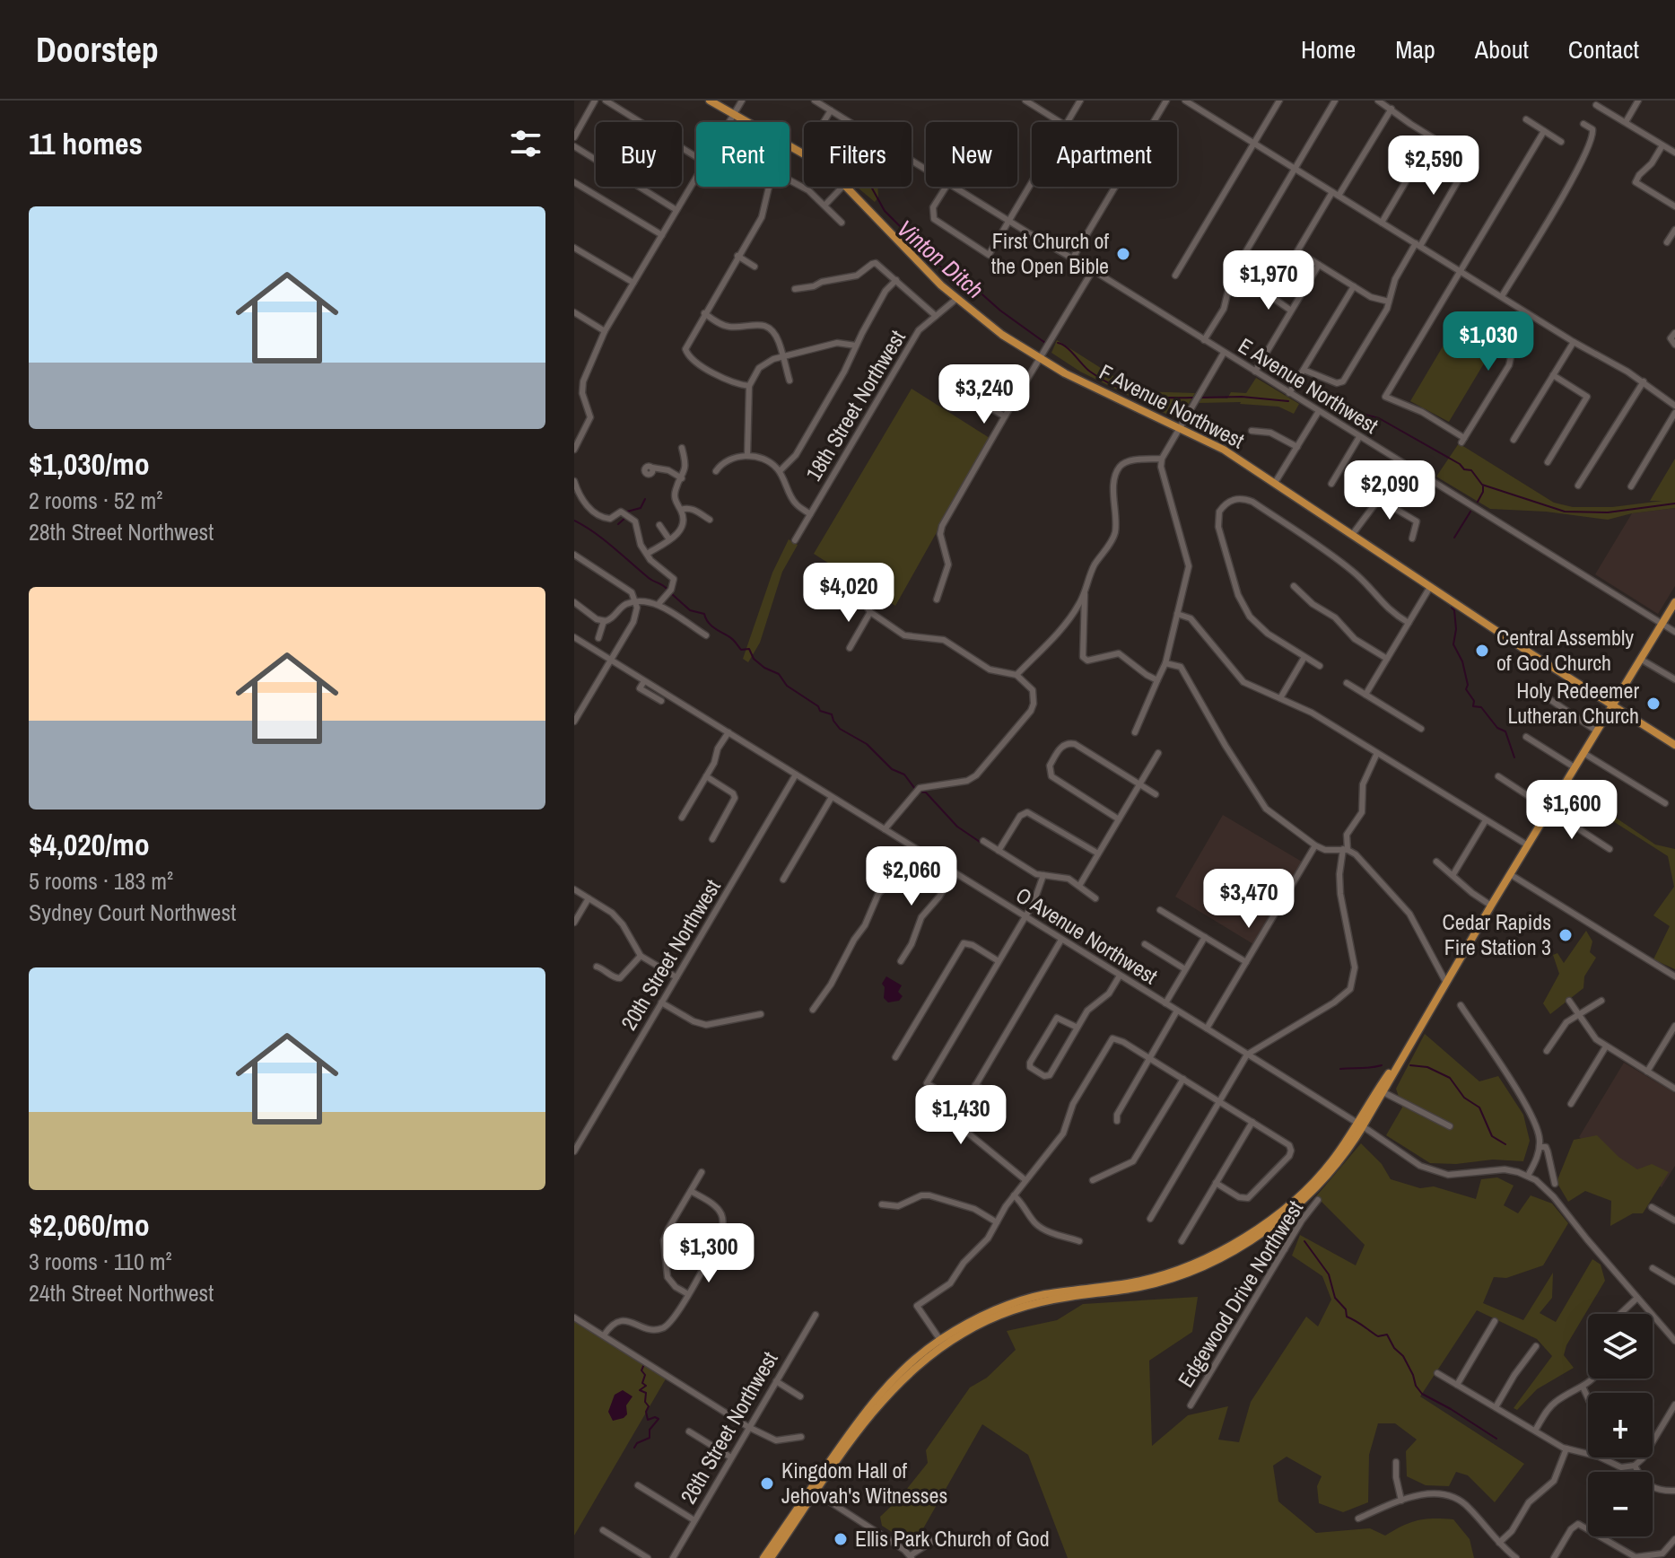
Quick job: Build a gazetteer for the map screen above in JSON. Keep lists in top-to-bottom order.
{
  "streets": {
    "main road": ["F Avenue Northwest"],
    "street": [
      "E Avenue Northwest",
      "18th Street Northwest",
      "O Avenue Northwest",
      "20th Street Northwest",
      "Edgewood Drive Northwest",
      "26th Street Northwest"
    ]
  },
  "crossings": [
    ["18th Street Northwest", "F Avenue Northwest"],
    ["O Avenue Northwest", "20th Street Northwest"]
  ],
  "water": ["Vinton Ditch"],
  "places": [
    "First Church of the Open Bible",
    "Central Assembly of God Church",
    "Holy Redeemer Lutheran Church",
    "Cedar Rapids Fire Station 3",
    "Kingdom Hall of Jehovah's Witnesses",
    "Ellis Park Church of God"
  ],
  "page": {
    "header": "Doorstep",
    "nav": [
      "Home",
      "Map",
      "About",
      "Contact"
    ],
    "heading": "11 homes",
    "chip": [
      "Buy",
      "Rent",
      "Filters",
      "New",
      "Apartment"
    ],
    "price": [
      "$2,590",
      "$1,970",
      "$1,030",
      "$3,240",
      "$2,090",
      "$4,020",
      "$1,600",
      "$2,060",
      "$3,470",
      "$1,430",
      "$1,300"
    ],
    "list": [
      {
        "name": "$1,030/mo",
        "note": "2 rooms · 52 m² · 28th Street Northwest"
      },
      {
        "name": "$4,020/mo",
        "note": "5 rooms · 183 m² · Sydney Court Northwest"
      },
      {
        "name": "$2,060/mo",
        "note": "3 rooms · 110 m² · 24th Street Northwest"
      }
    ],
    "map_buttons": ["+", "−"]
  }
}
